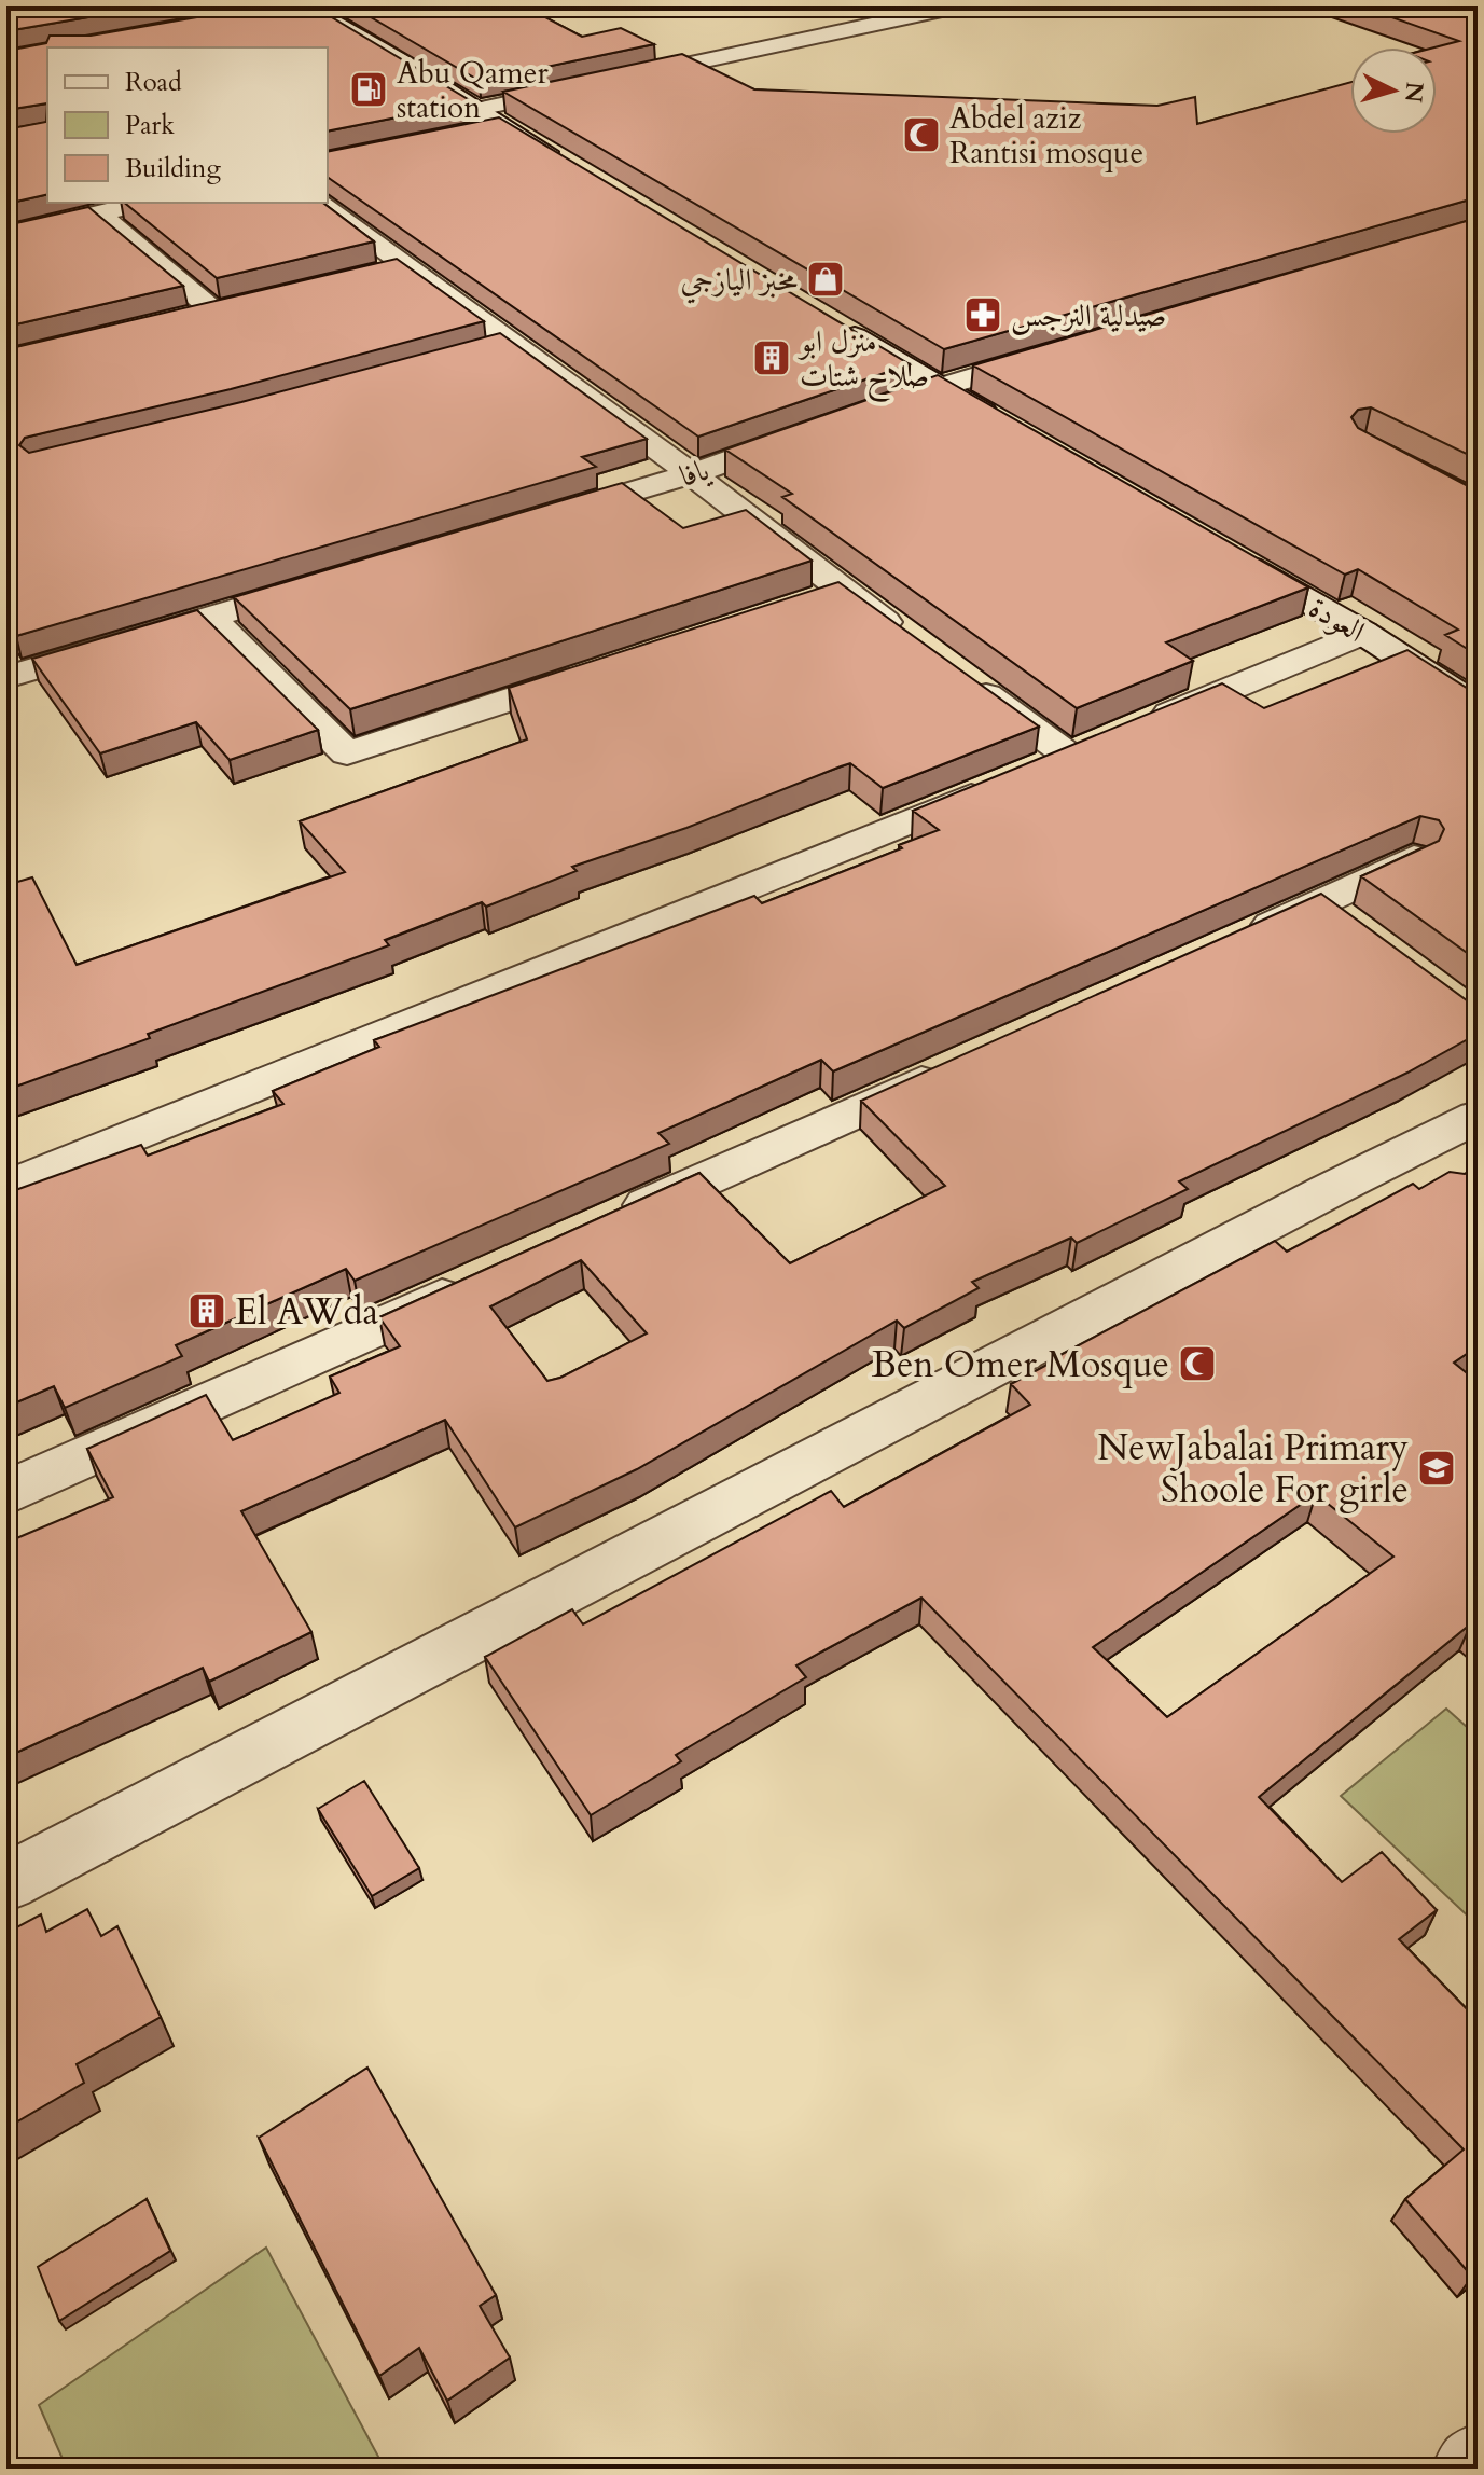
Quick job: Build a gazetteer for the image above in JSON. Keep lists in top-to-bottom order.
{
  "streets": {
    "street": ["يافا", "العودة"]
  },
  "places": {
    "fuel station": ["Abu Qamer station"],
    "mosque": ["Abdel aziz Rantisi mosque", "Ben Omer Mosque"],
    "shop": ["مخبز اليازجي"],
    "pharmacy": ["صيدلية النرجس"],
    "building": ["منزل ابو صلاح شتات", "El AWda"],
    "school or university": ["NewJabalai Primary Shoole For girle"]
  },
  "legend": ["Road", "Park", "Building"],
  "north": "right"
}
